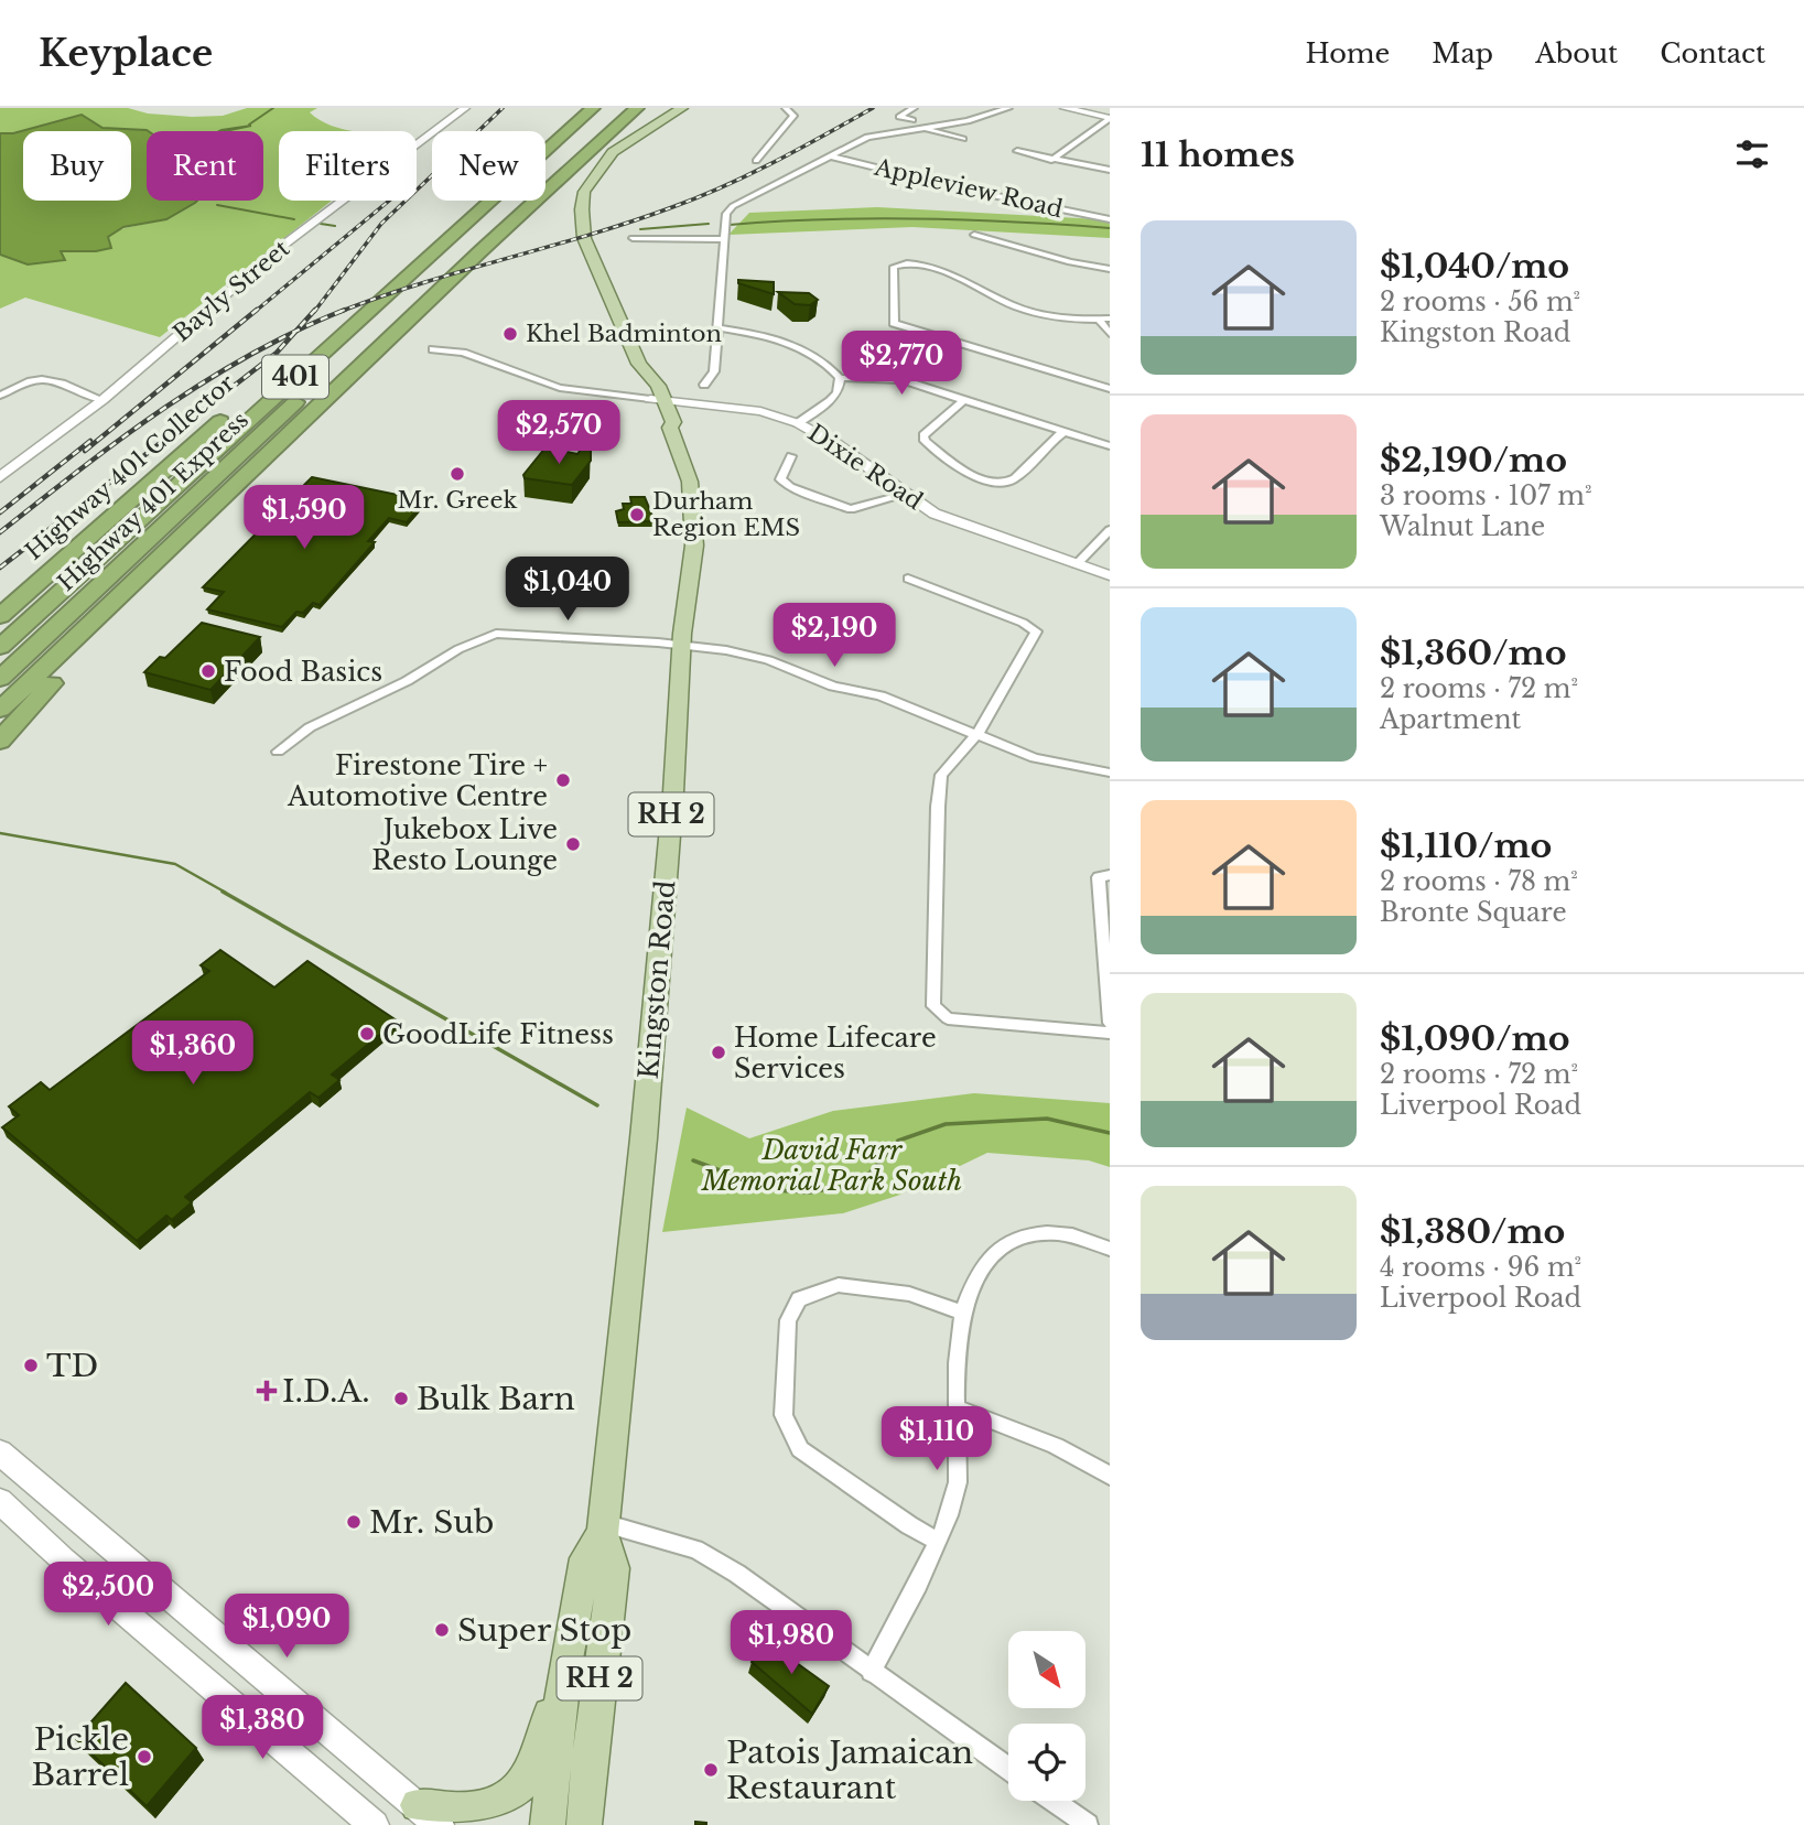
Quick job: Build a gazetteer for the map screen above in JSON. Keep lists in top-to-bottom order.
{
  "streets": {
    "highway": ["401", "Highway 401 Collector", "Highway 401 Express"],
    "main road": [
      "Bayly Street",
      "Dixie Road",
      "RH 2",
      "Kingston Road"
    ],
    "street": ["Appleview Road"]
  },
  "crossings": [
    ["Dixie Road", "Kingston Road"]
  ],
  "parks": ["David Farr Memorial Park South"],
  "places": {
    "other": [
      "Khel Badminton",
      "Mr. Greek",
      "Durham Region EMS",
      "Food Basics",
      "Firestone Tire + Automotive Centre",
      "Jukebox Live Resto Lounge",
      "GoodLife Fitness",
      "Home Lifecare Services",
      "TD",
      "Bulk Barn",
      "Mr. Sub",
      "Super Stop",
      "Pickle Barrel",
      "Patois Jamaican Restaurant"
    ],
    "health": ["I.D.A."]
  },
  "north": "bottom right",
  "page": {
    "header": "Keyplace",
    "nav": [
      "Home",
      "Map",
      "About",
      "Contact"
    ],
    "heading": "11 homes",
    "chip": [
      "Buy",
      "Rent",
      "Filters",
      "New"
    ],
    "list": [
      {
        "name": "$1,040/mo",
        "note": "2 rooms · 56 m² · Kingston Road"
      },
      {
        "name": "$2,190/mo",
        "note": "3 rooms · 107 m² · Walnut Lane"
      },
      {
        "name": "$1,360/mo",
        "note": "2 rooms · 72 m² · Apartment"
      },
      {
        "name": "$1,110/mo",
        "note": "2 rooms · 78 m² · Bronte Square"
      },
      {
        "name": "$1,090/mo",
        "note": "2 rooms · 72 m² · Liverpool Road"
      },
      {
        "name": "$1,380/mo",
        "note": "4 rooms · 96 m² · Liverpool Road"
      }
    ],
    "price": [
      "$2,770",
      "$2,570",
      "$1,590",
      "$1,040",
      "$2,190",
      "$1,360",
      "$1,110",
      "$2,500",
      "$1,090",
      "$1,980",
      "$1,380"
    ]
  }
}
